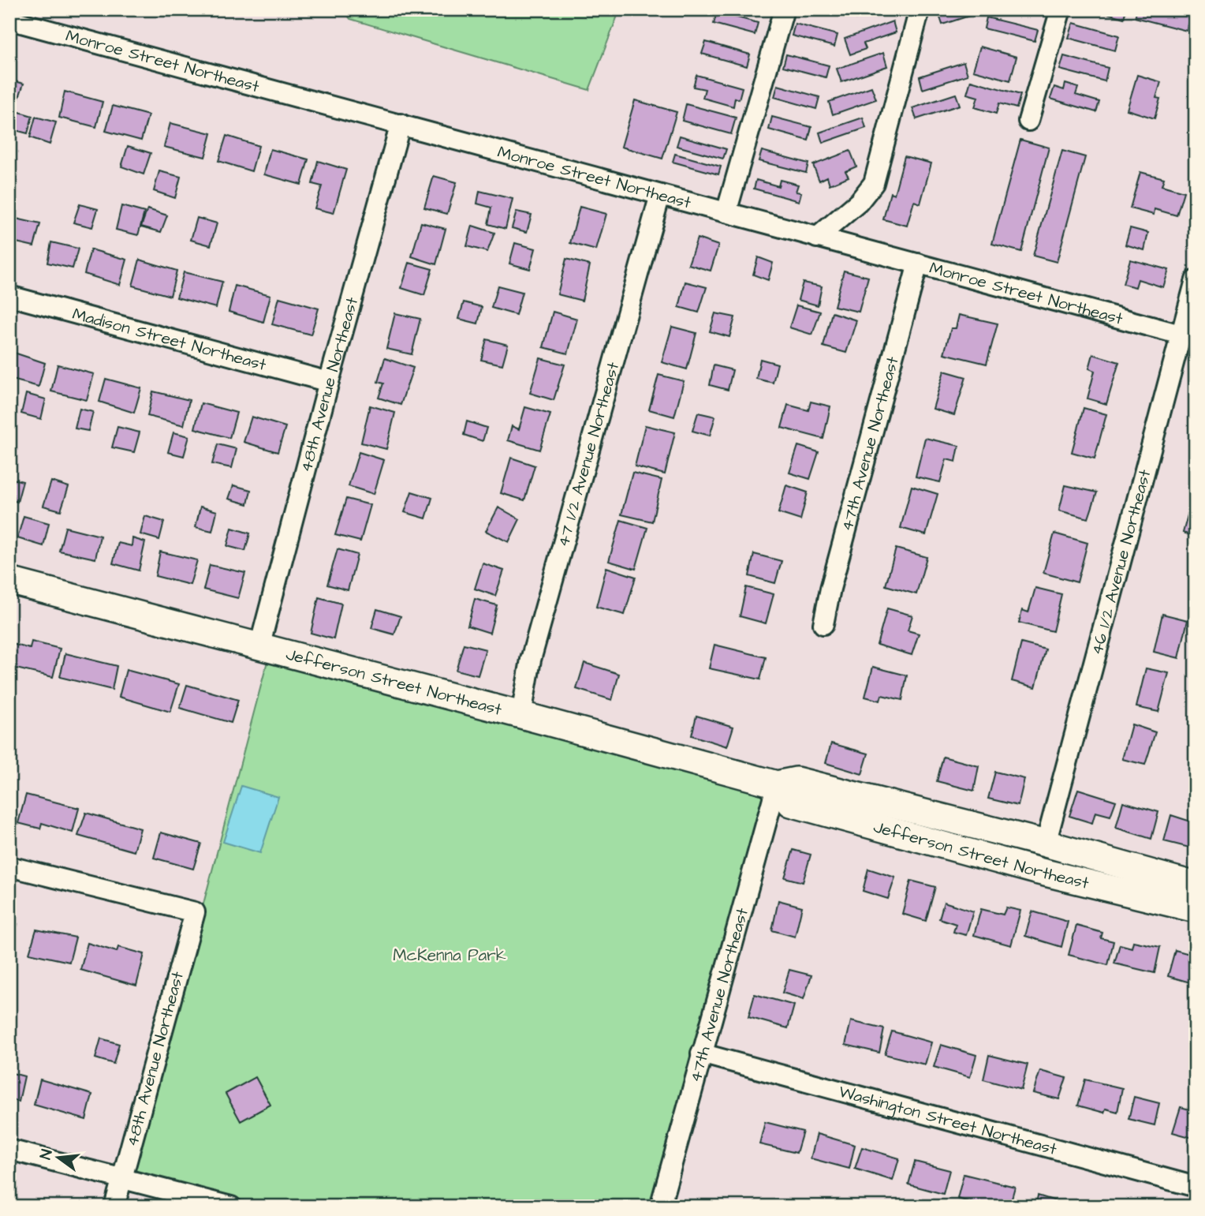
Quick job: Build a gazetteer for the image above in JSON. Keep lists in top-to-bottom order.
{
  "streets": {
    "street": [
      "Monroe Street Northeast",
      "Madison Street Northeast",
      "48th Avenue Northeast",
      "47th Avenue Northeast",
      "47 1/2 Avenue Northeast",
      "46 1/2 Avenue Northeast",
      "Jefferson Street Northeast",
      "Washington Street Northeast"
    ]
  },
  "crossings": [
    ["Monroe Street Northeast", "48th Avenue Northeast"],
    ["Monroe Street Northeast", "47th Avenue Northeast"],
    ["Monroe Street Northeast", "47 1/2 Avenue Northeast"],
    ["Monroe Street Northeast", "46 1/2 Avenue Northeast"],
    ["Madison Street Northeast", "48th Avenue Northeast"],
    ["48th Avenue Northeast", "Jefferson Street Northeast"],
    ["47th Avenue Northeast", "Jefferson Street Northeast"],
    ["47th Avenue Northeast", "Washington Street Northeast"],
    ["47 1/2 Avenue Northeast", "Jefferson Street Northeast"],
    ["46 1/2 Avenue Northeast", "Jefferson Street Northeast"]
  ],
  "parks": ["McKenna Park"],
  "north": "left"
}
